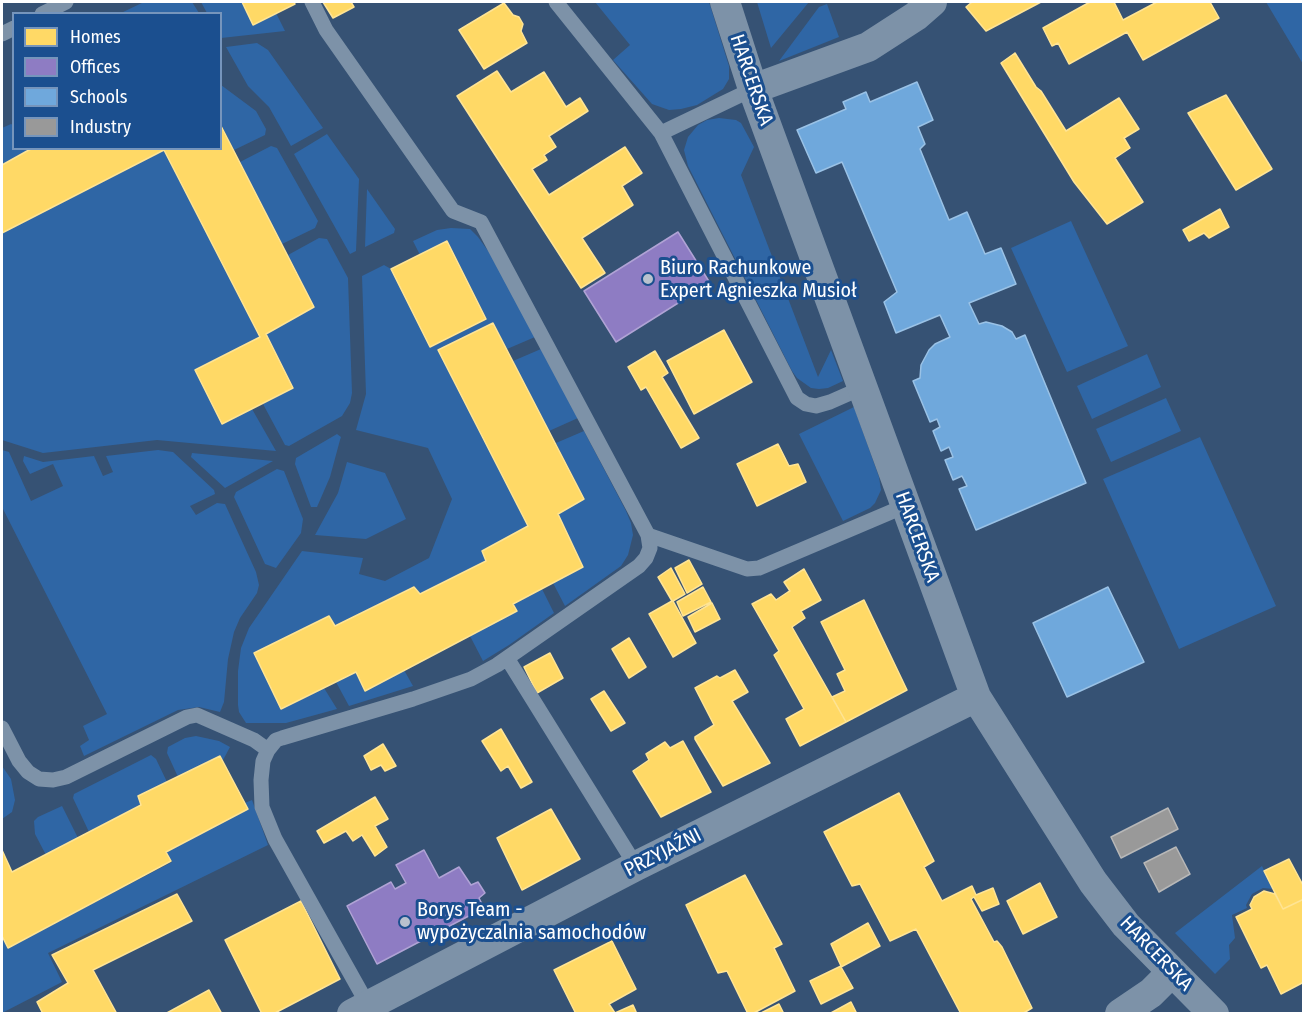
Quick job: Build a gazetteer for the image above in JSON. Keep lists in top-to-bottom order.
{
  "streets": {
    "street": ["HARCERSKA", "PRZYJAŹNI"]
  },
  "crossings": [
    ["HARCERSKA", "PRZYJAŹNI"]
  ],
  "places": ["Biuro Rachunkowe Expert Agnieszka Musioł", "Borys Team - wypożyczalnia samochodów"],
  "legend": [
    "Homes",
    "Offices",
    "Schools",
    "Industry"
  ]
}
